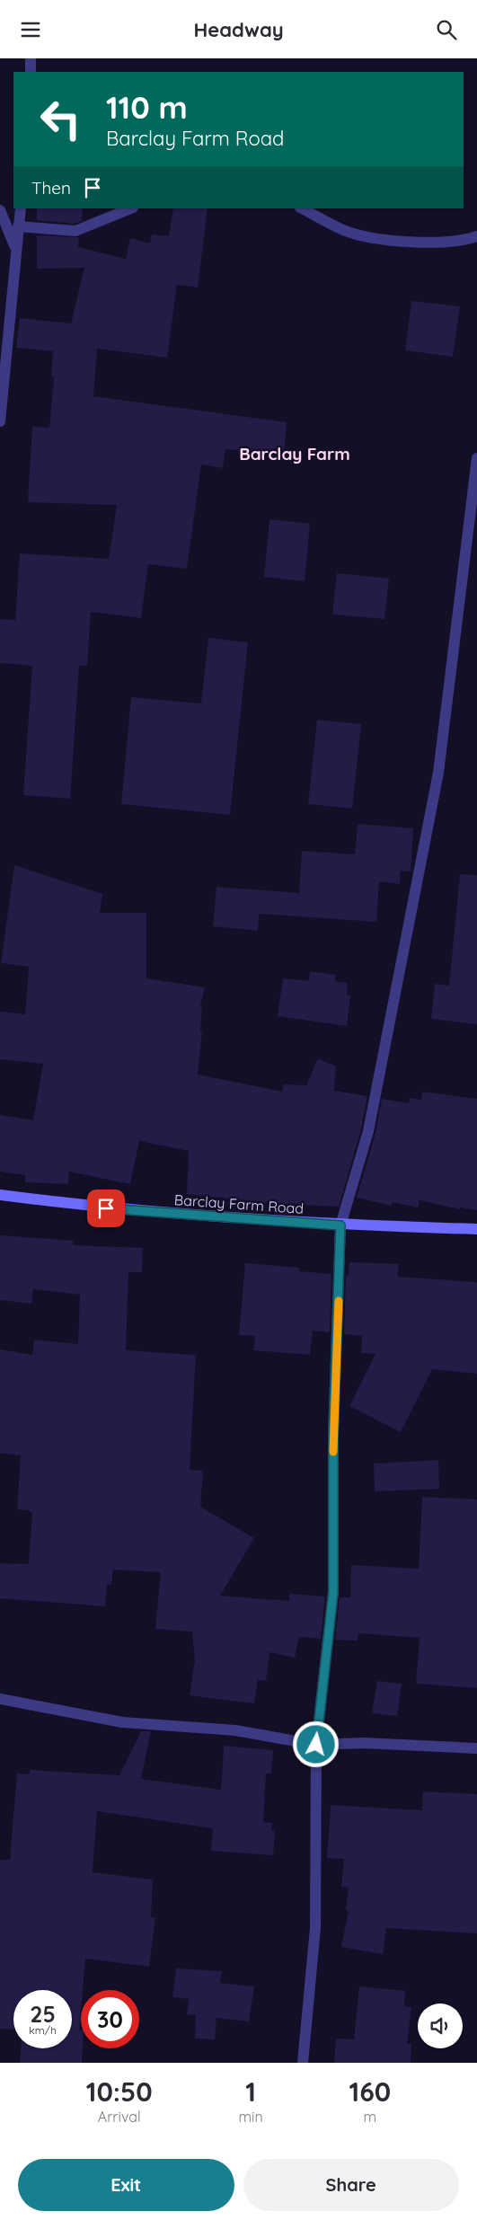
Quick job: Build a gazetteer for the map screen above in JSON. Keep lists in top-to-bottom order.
{
  "streets": {
    "street": ["Barclay Farm Road"]
  },
  "districts": ["Barclay Farm"],
  "page": {
    "header": "Headway",
    "turn": ["110 m", "Barclay Farm Road"],
    "then": "Then",
    "speed": "25 km/h",
    "limit": "30",
    "eta": [
      "10:50",
      "Arrival",
      "1",
      "min",
      "160",
      "m"
    ],
    "buttons": ["Exit", "Share"]
  }
}
